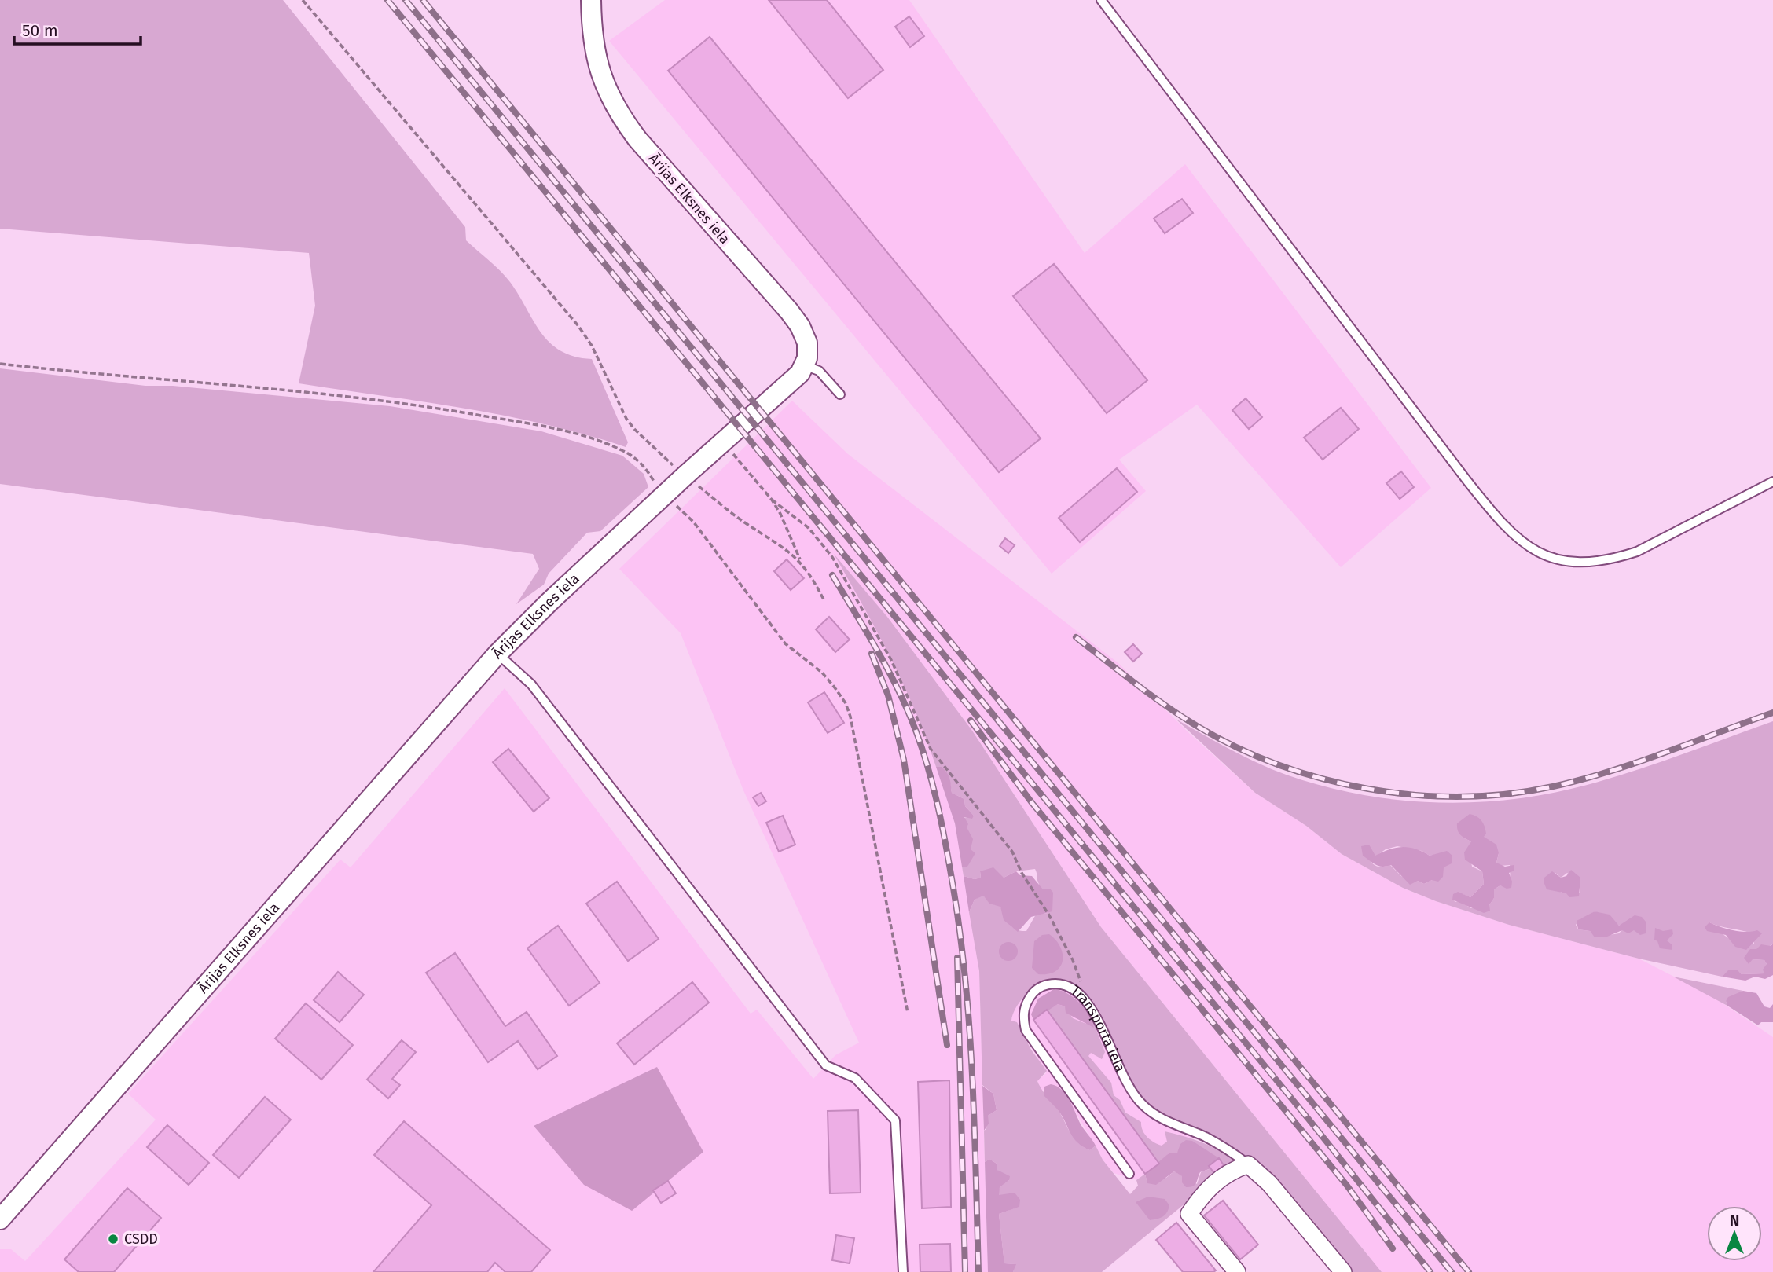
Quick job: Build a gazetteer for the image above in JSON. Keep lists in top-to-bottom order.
{
  "streets": {
    "street": ["Ārijas Elksnes iela", "Transporta iela"]
  },
  "places": ["CSDD"],
  "scale_bar": "50 m",
  "north": "top"
}
